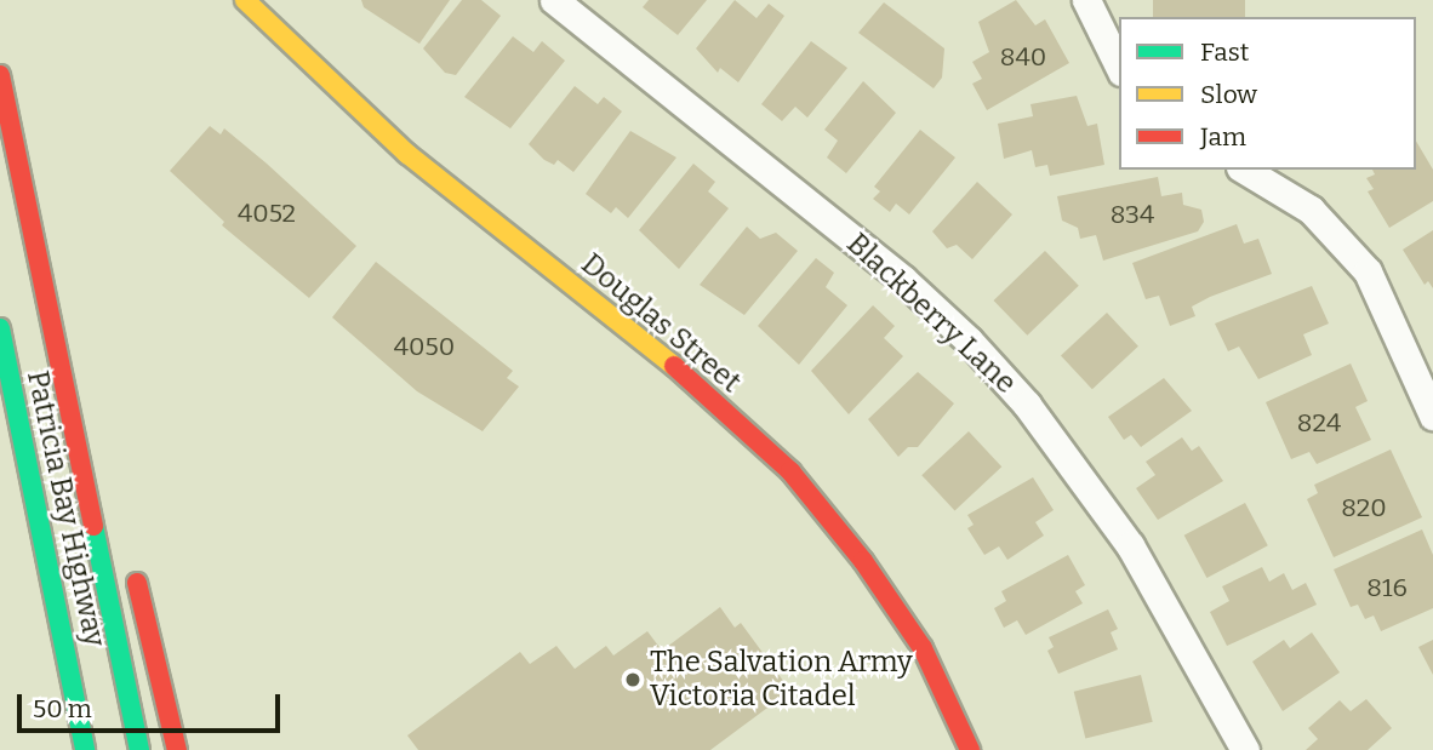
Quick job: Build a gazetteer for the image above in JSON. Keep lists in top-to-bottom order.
{
  "streets": {
    "main road": ["Douglas Street", "Patricia Bay Highway"],
    "street": ["Blackberry Lane"]
  },
  "places": ["The Salvation Army Victoria Citadel"],
  "house_numbers": [
    "840",
    "4052",
    "834",
    "4050",
    "824",
    "820",
    "816"
  ],
  "legend": ["Fast", "Slow", "Jam"],
  "scale_bar": "50 m"
}
